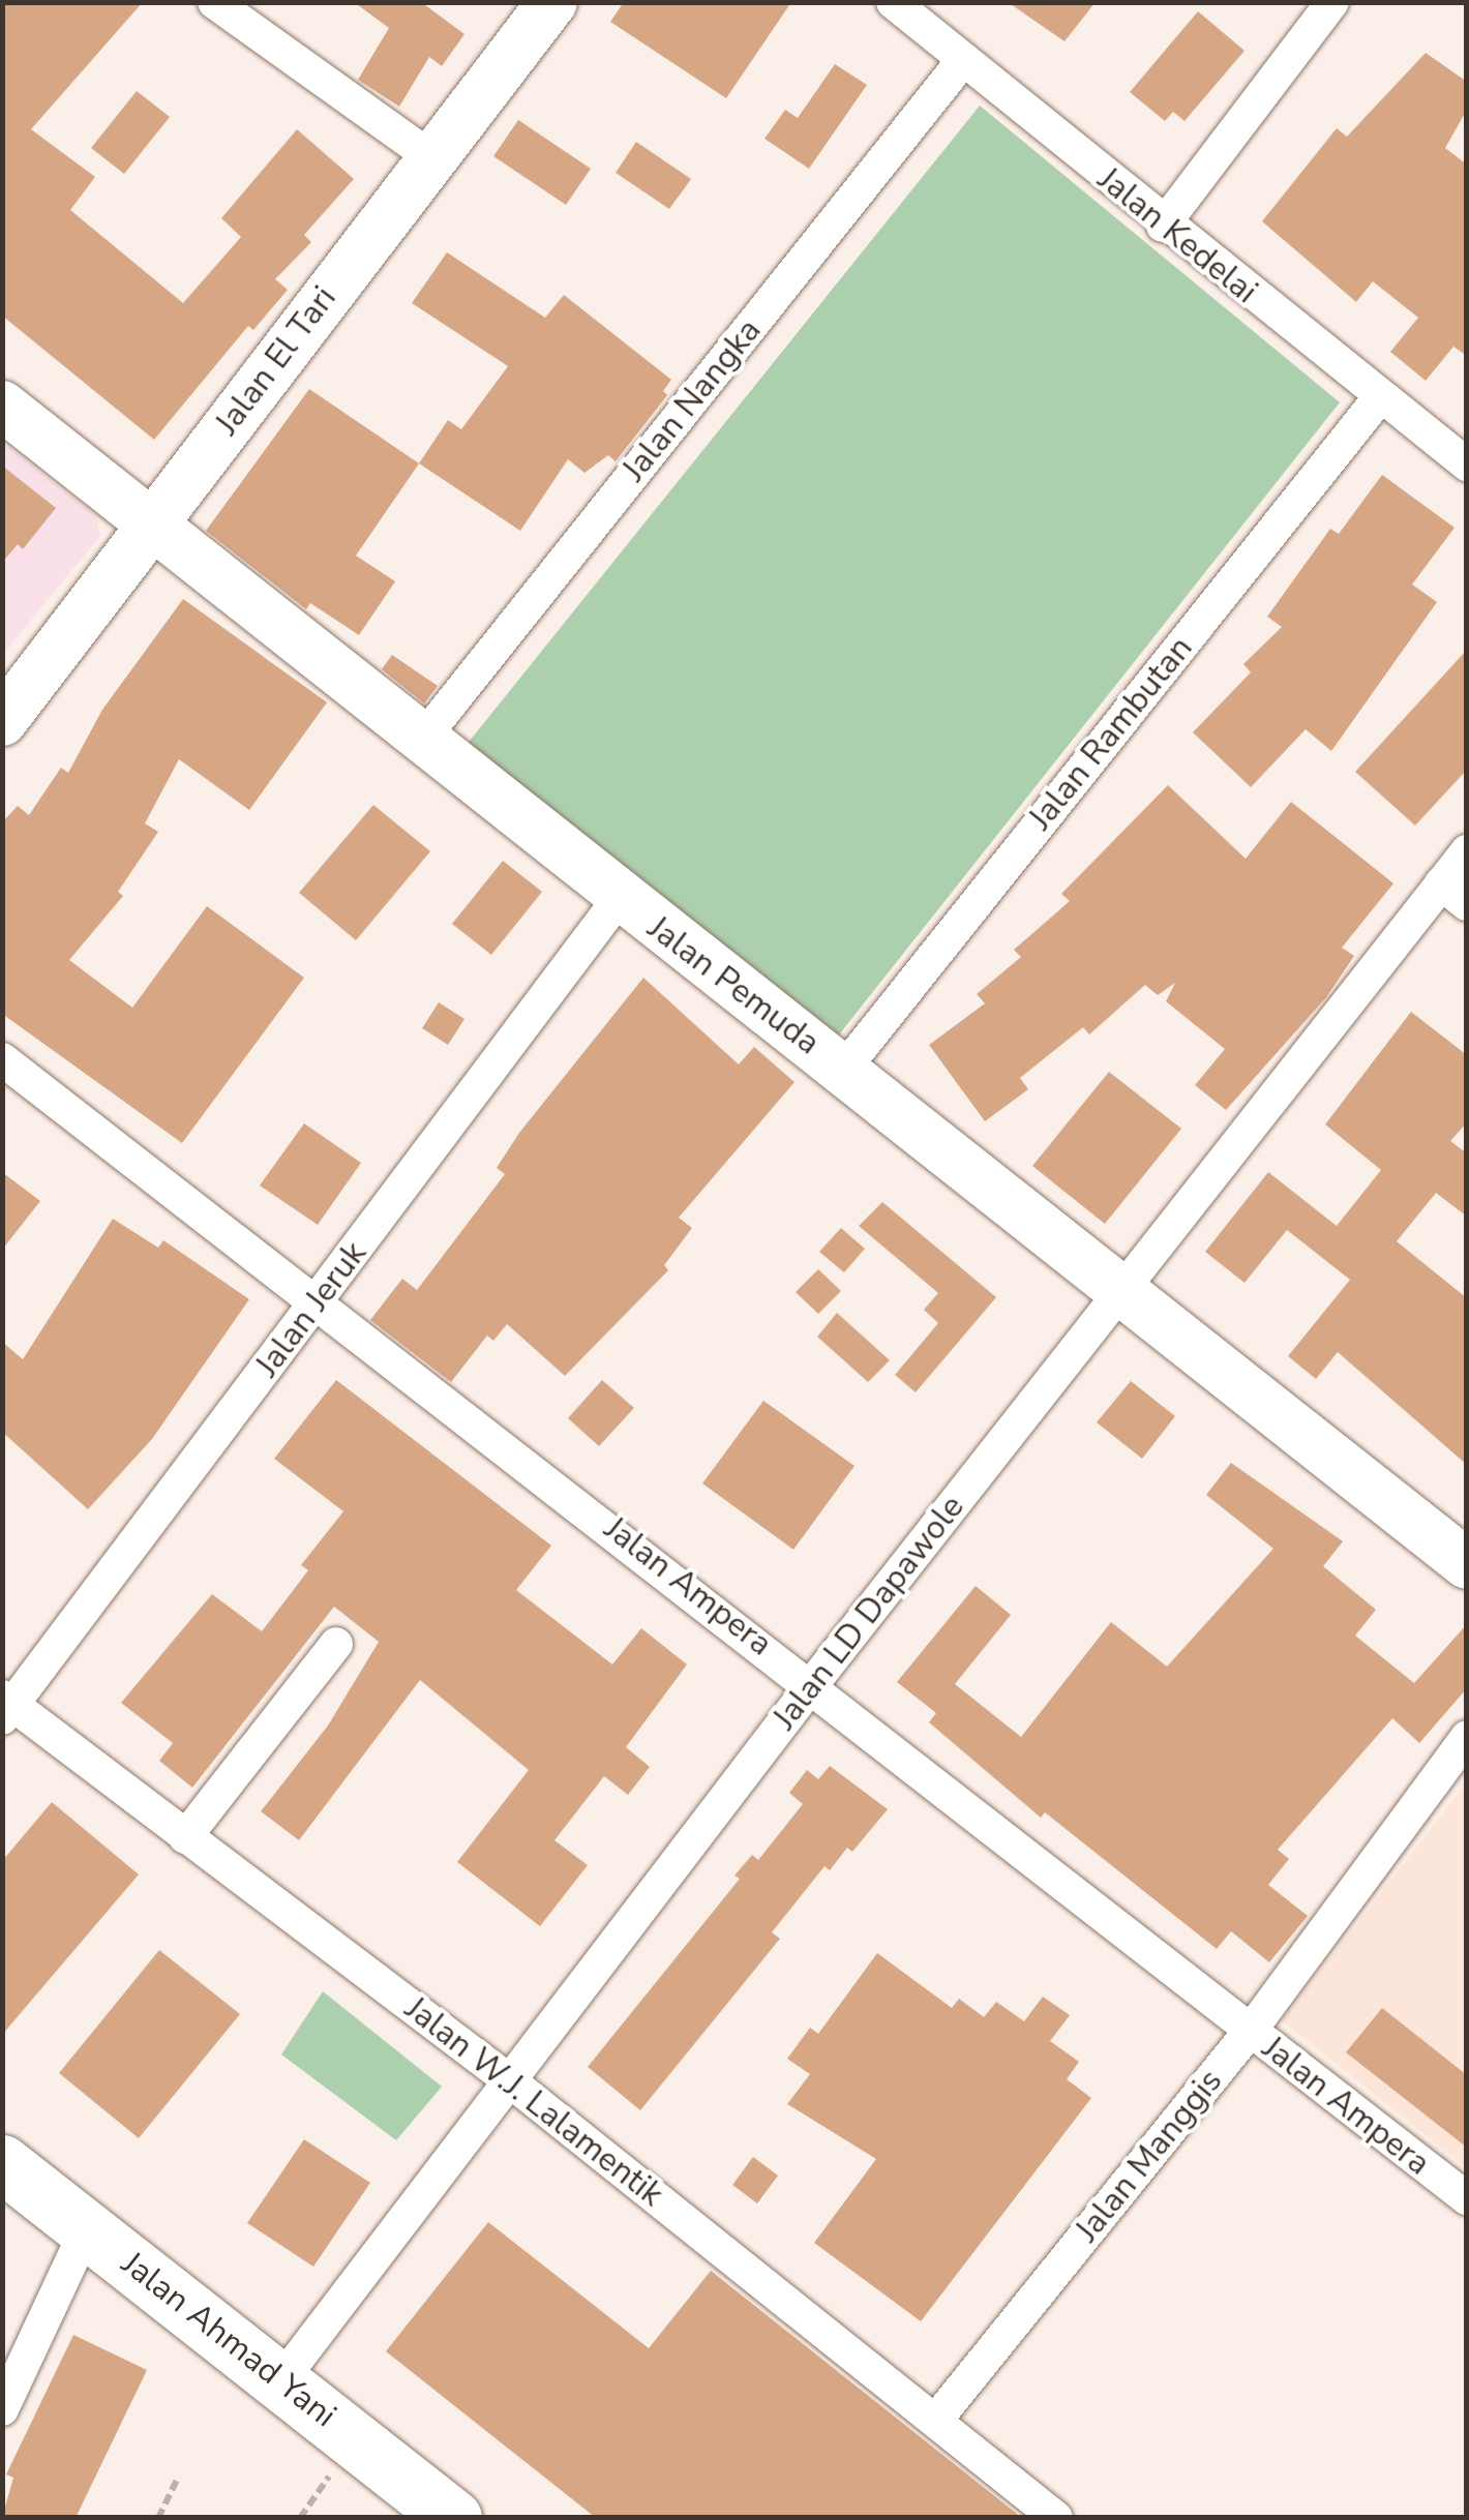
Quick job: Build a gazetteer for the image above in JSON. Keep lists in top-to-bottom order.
{
  "streets": {
    "highway": ["Jalan Ahmad Yani"],
    "street": [
      "Jalan Kedelai",
      "Jalan El Tari",
      "Jalan Nangka",
      "Jalan Rambutan",
      "Jalan Pemuda",
      "Jalan Jeruk",
      "Jalan Ampera",
      "Jalan LD Dapawole",
      "Jalan W.J. Lalamentik",
      "Jalan Manggis"
    ]
  },
  "crossings": [
    ["Jalan Kedelai", "Jalan Nangka"],
    ["Jalan Kedelai", "Jalan Rambutan"],
    ["Jalan El Tari", "Jalan Pemuda"],
    ["Jalan Nangka", "Jalan Pemuda"],
    ["Jalan Rambutan", "Jalan Pemuda"],
    ["Jalan Pemuda", "Jalan Jeruk"],
    ["Jalan Pemuda", "Jalan LD Dapawole"],
    ["Jalan Jeruk", "Jalan Ampera"],
    ["Jalan Jeruk", "Jalan W.J. Lalamentik"],
    ["Jalan Ampera", "Jalan LD Dapawole"],
    ["Jalan Ampera", "Jalan Manggis"],
    ["Jalan LD Dapawole", "Jalan W.J. Lalamentik"],
    ["Jalan LD Dapawole", "Jalan Ahmad Yani"],
    ["Jalan W.J. Lalamentik", "Jalan Manggis"]
  ]
}
